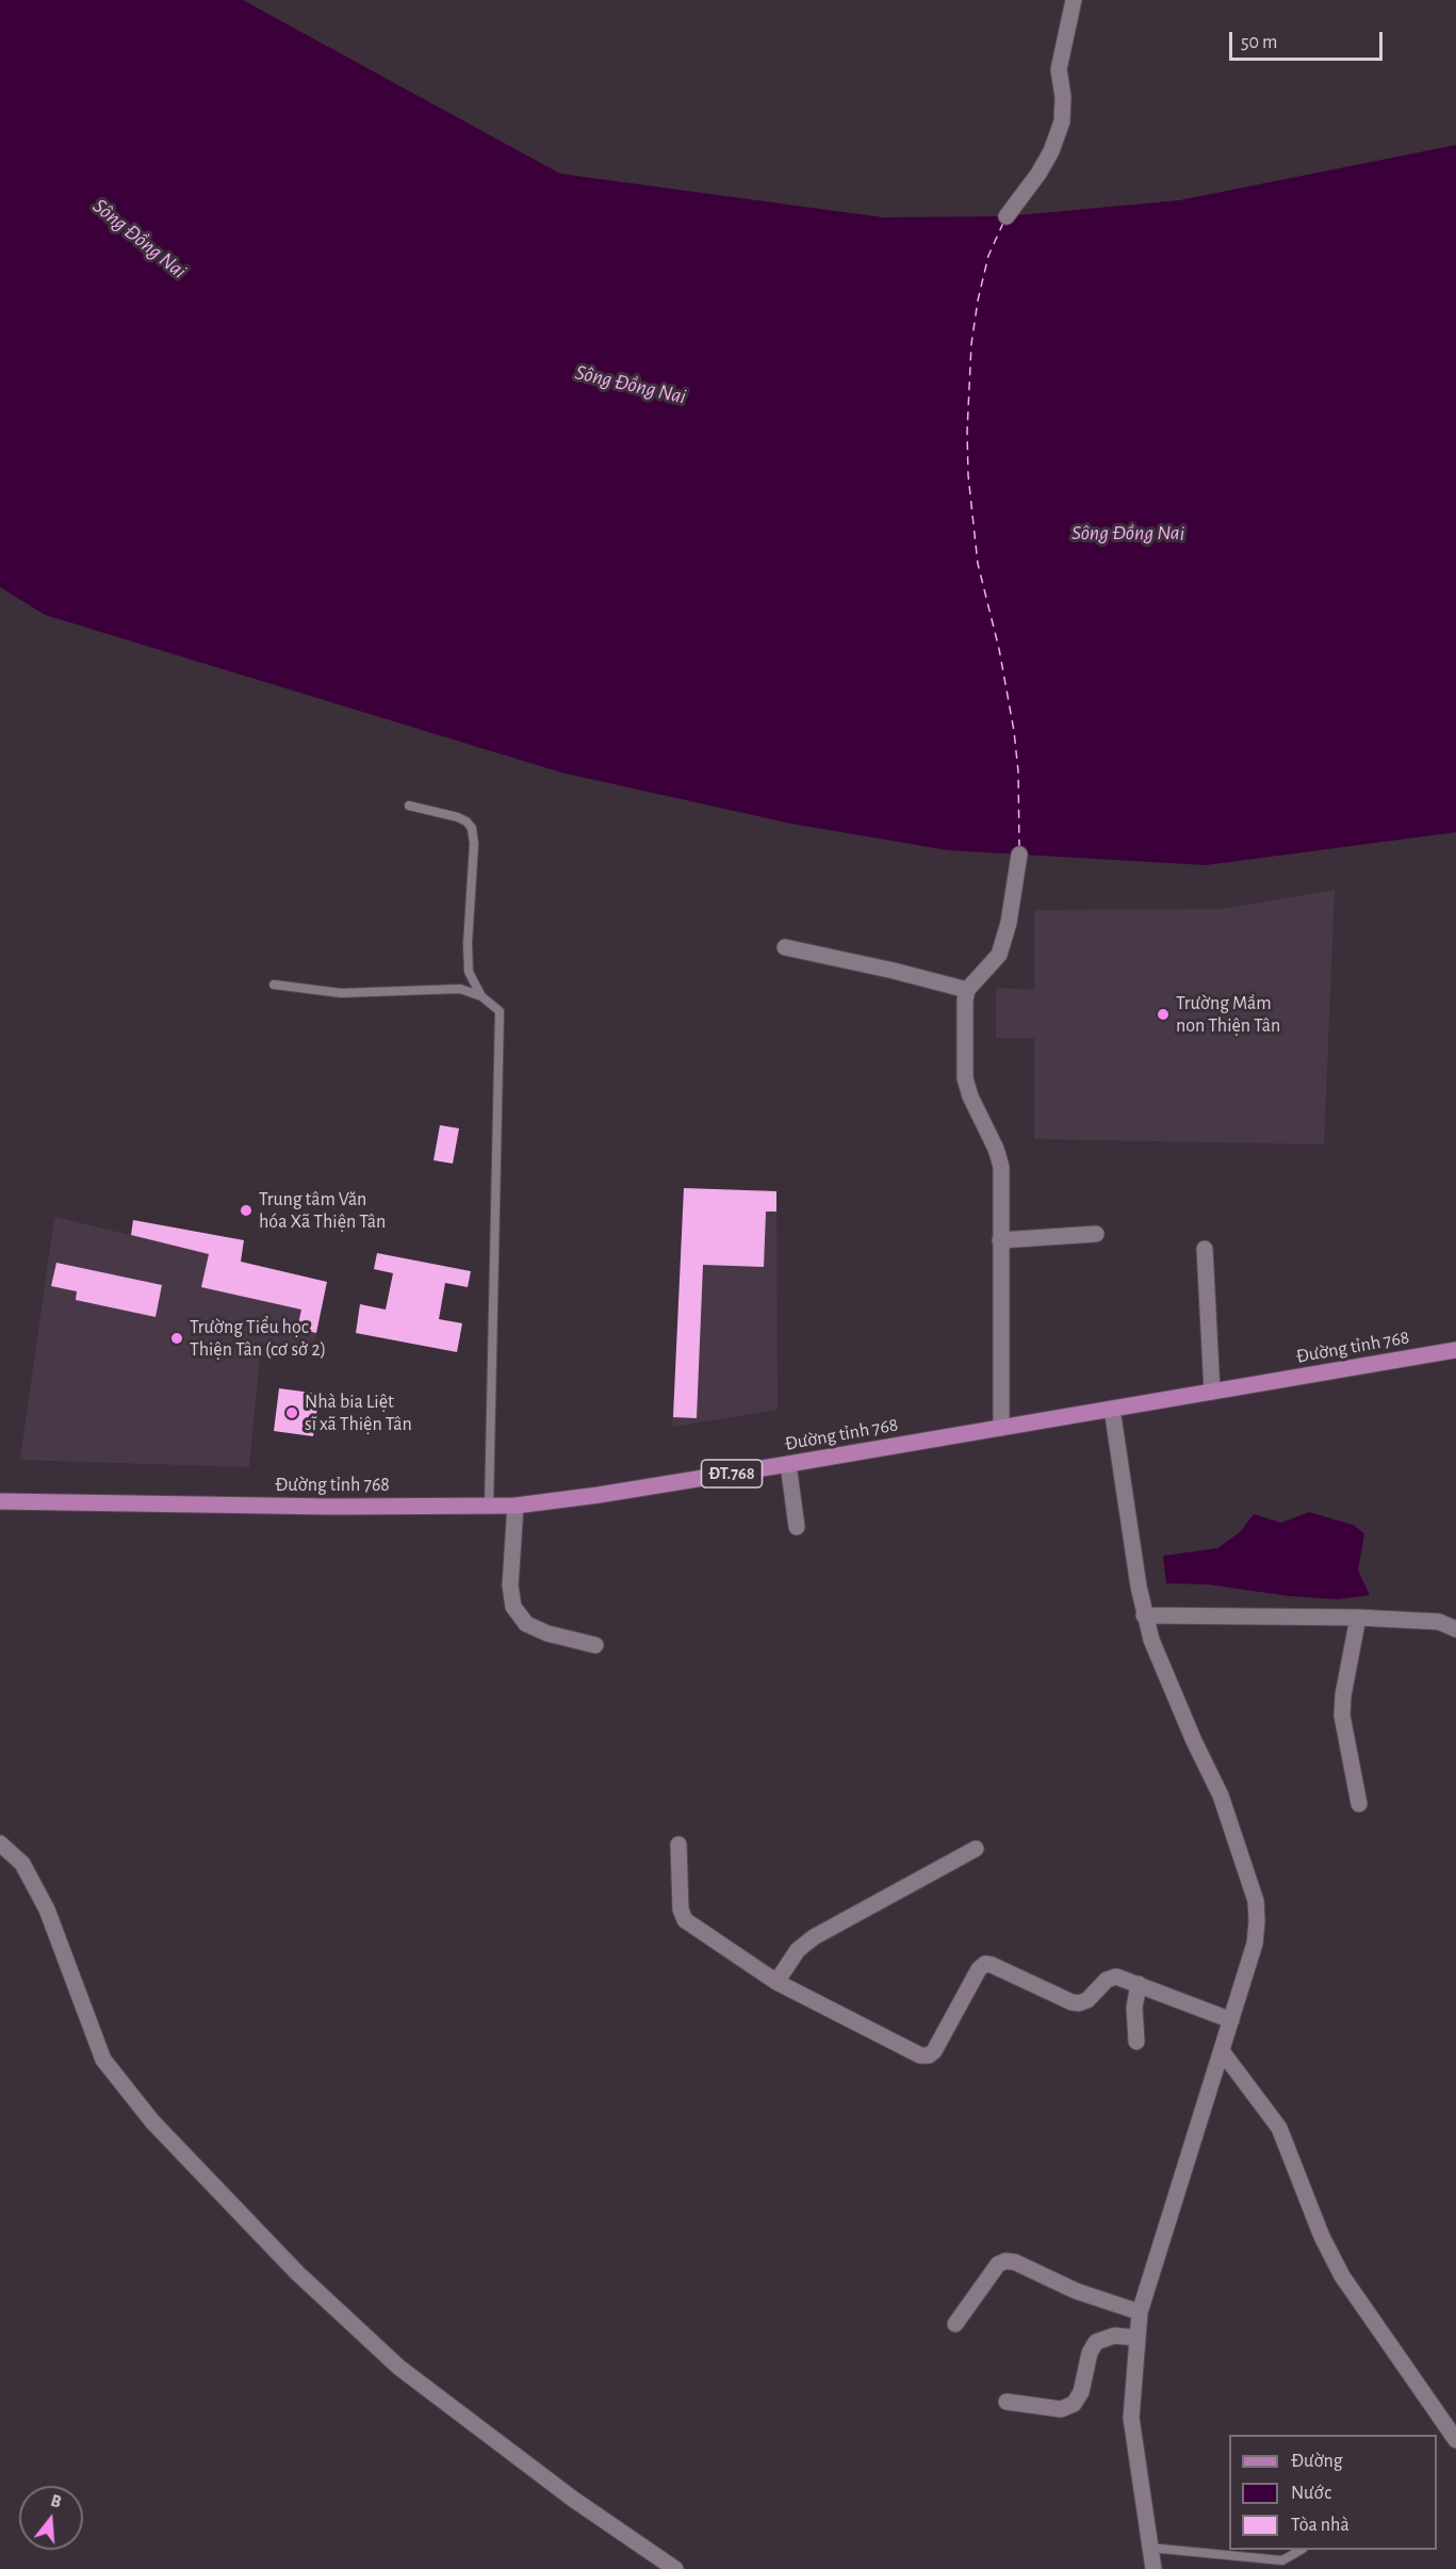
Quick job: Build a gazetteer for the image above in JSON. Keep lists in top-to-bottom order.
{
  "streets": {
    "main road": ["Đường tỉnh 768", "ĐT.768"]
  },
  "water": ["Sông Đồng Nai"],
  "places": [
    "Trường Mầm non Thiện Tân",
    "Trung tâm Văn hóa Xã Thiện Tân",
    "Trường Tiểu học Thiện Tân (cơ sở 2)",
    "Nhà bia Liệt sĩ xã Thiện Tân"
  ],
  "legend": ["Đường", "Nước", "Tòa nhà"],
  "scale_bar": "50 m",
  "north": "top"
}
